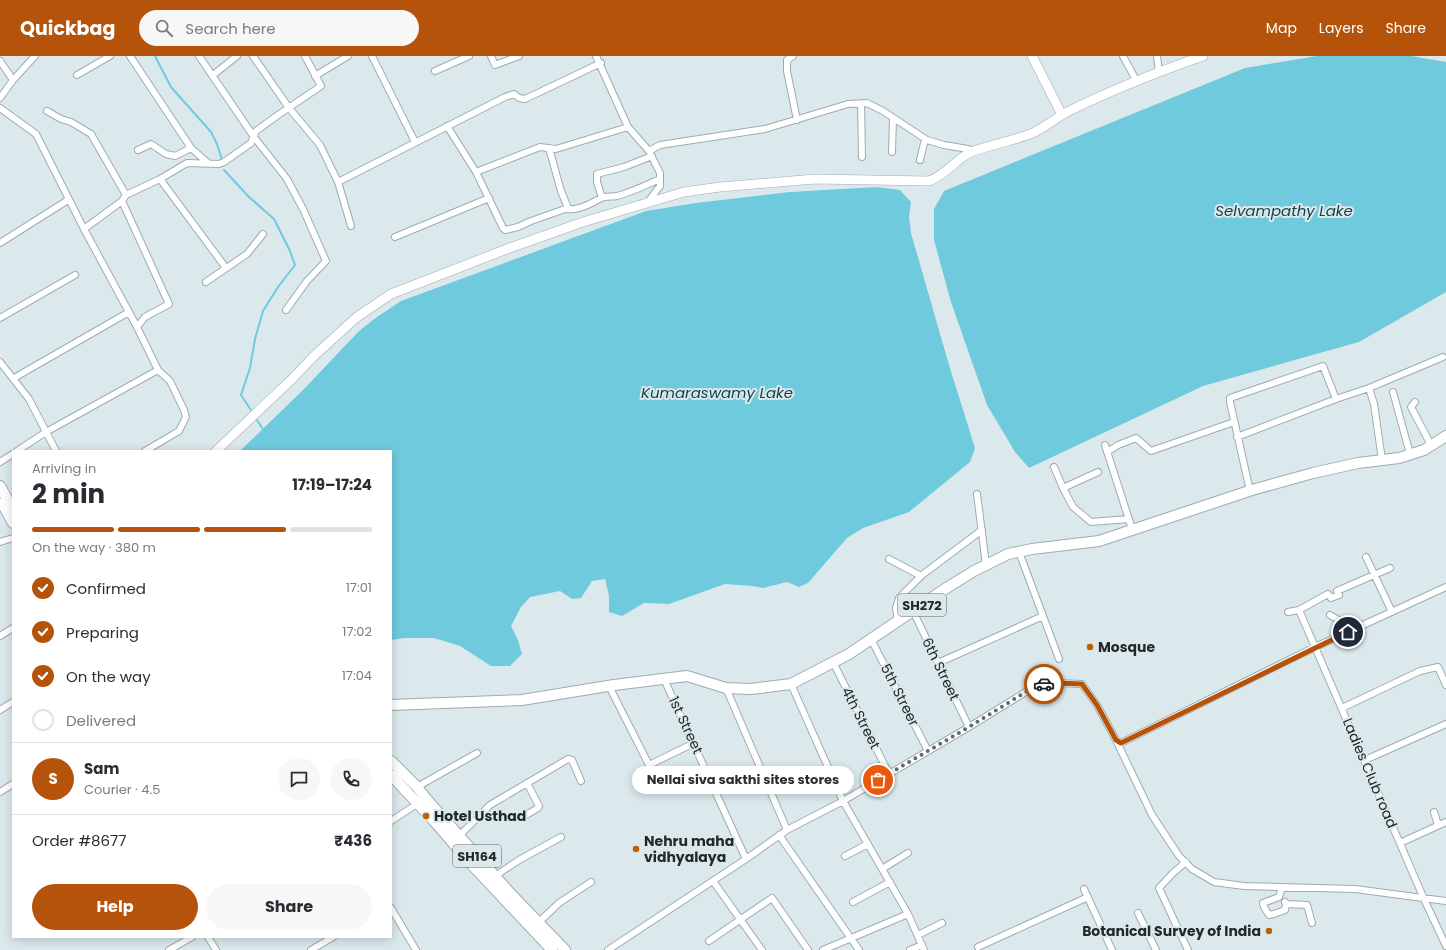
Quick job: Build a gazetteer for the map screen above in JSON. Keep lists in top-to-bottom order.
{
  "streets": {
    "main road": ["SH272", "SH164"],
    "street": [
      "6th Street",
      "5th Streer",
      "4th Street",
      "1st Street",
      "Ladies Club road"
    ]
  },
  "crossings": [
    ["SH272", "6th Street"],
    ["SH272", "5th Streer"],
    ["SH272", "4th Street"],
    ["SH272", "1st Street"]
  ],
  "water": ["Selvampathy Lake", "Kumaraswamy Lake"],
  "places": [
    "Mosque",
    "Nellai siva sakthi sites stores",
    "Hotel Usthad",
    "Nehru maha vidhyalaya",
    "Botanical Survey of India"
  ],
  "page": {
    "header": "Quickbag",
    "search": "Search here",
    "nav": ["Map", "Layers", "Share"],
    "heading": ["2 min", "Arriving in", "17:19–17:24"],
    "panel": [
      "Sam",
      "Courier · 4.5",
      "Order #8677",
      "₹436"
    ],
    "bar": "On the way · 380 m",
    "list": [
      ["Confirmed", "17:01"],
      ["Preparing", "17:02"],
      ["On the way", "17:04"],
      "Delivered"
    ],
    "round": "S",
    "bubble": "Nellai siva sakthi sites stores",
    "buttons": ["Help", "Share"]
  }
}
